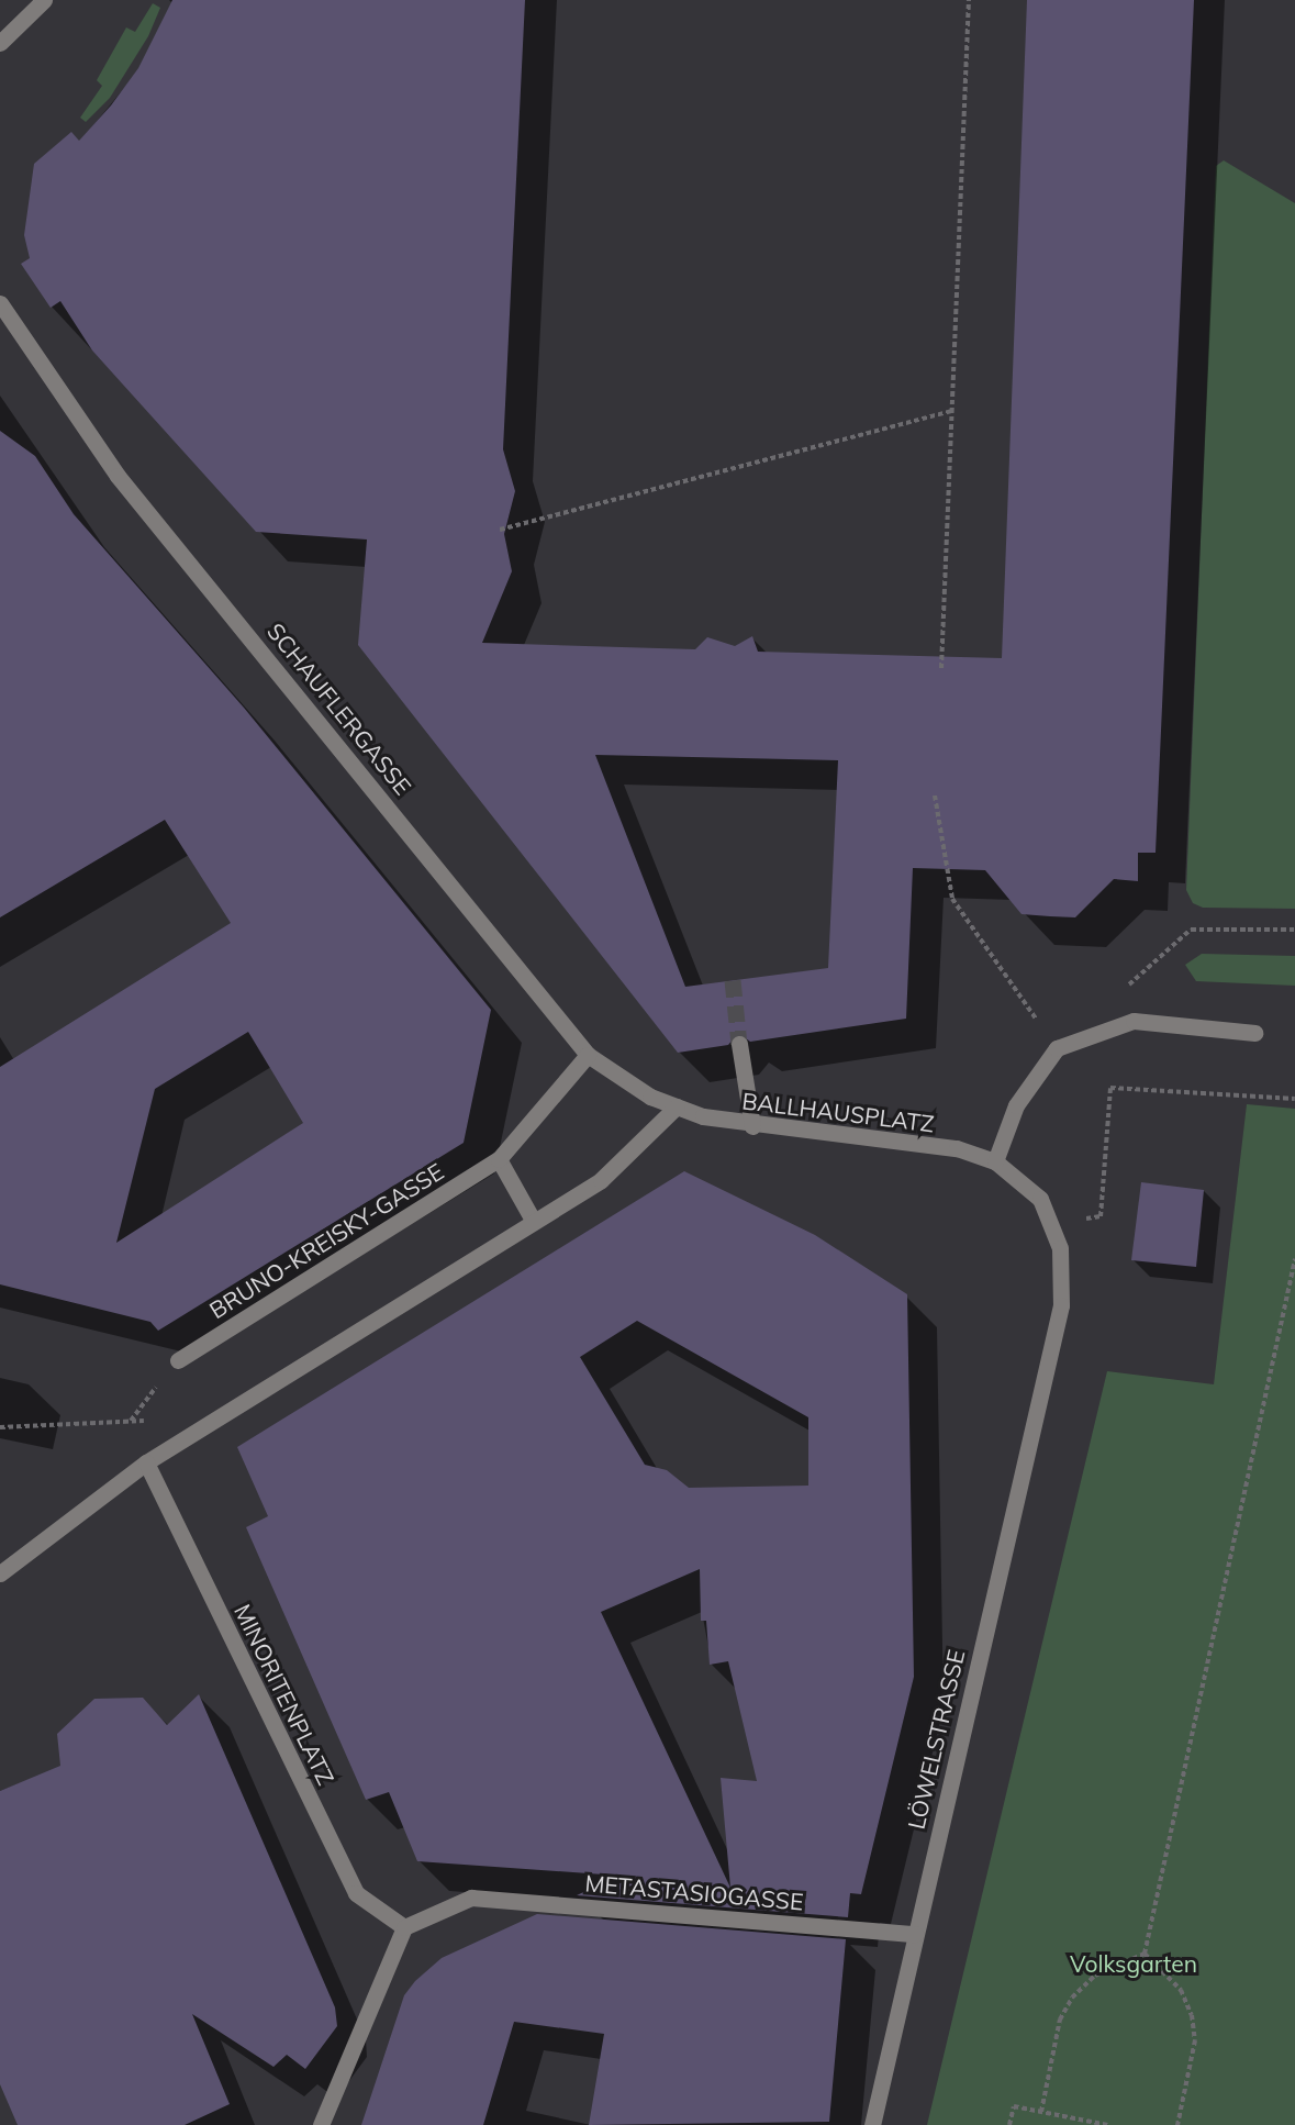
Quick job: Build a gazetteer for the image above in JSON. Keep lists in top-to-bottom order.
{
  "streets": {
    "street": [
      "SCHAUFLERGASSE",
      "BALLHAUSPLATZ",
      "BRUNO-KREISKY-GASSE",
      "MINORITENPLATZ",
      "LÖWELSTRASSE",
      "METASTASIOGASSE"
    ]
  },
  "crossings": [
    ["SCHAUFLERGASSE", "BALLHAUSPLATZ"],
    ["SCHAUFLERGASSE", "BRUNO-KREISKY-GASSE"],
    ["BALLHAUSPLATZ", "LÖWELSTRASSE"],
    ["MINORITENPLATZ", "METASTASIOGASSE"],
    ["LÖWELSTRASSE", "METASTASIOGASSE"]
  ],
  "parks": ["Volksgarten"]
}
